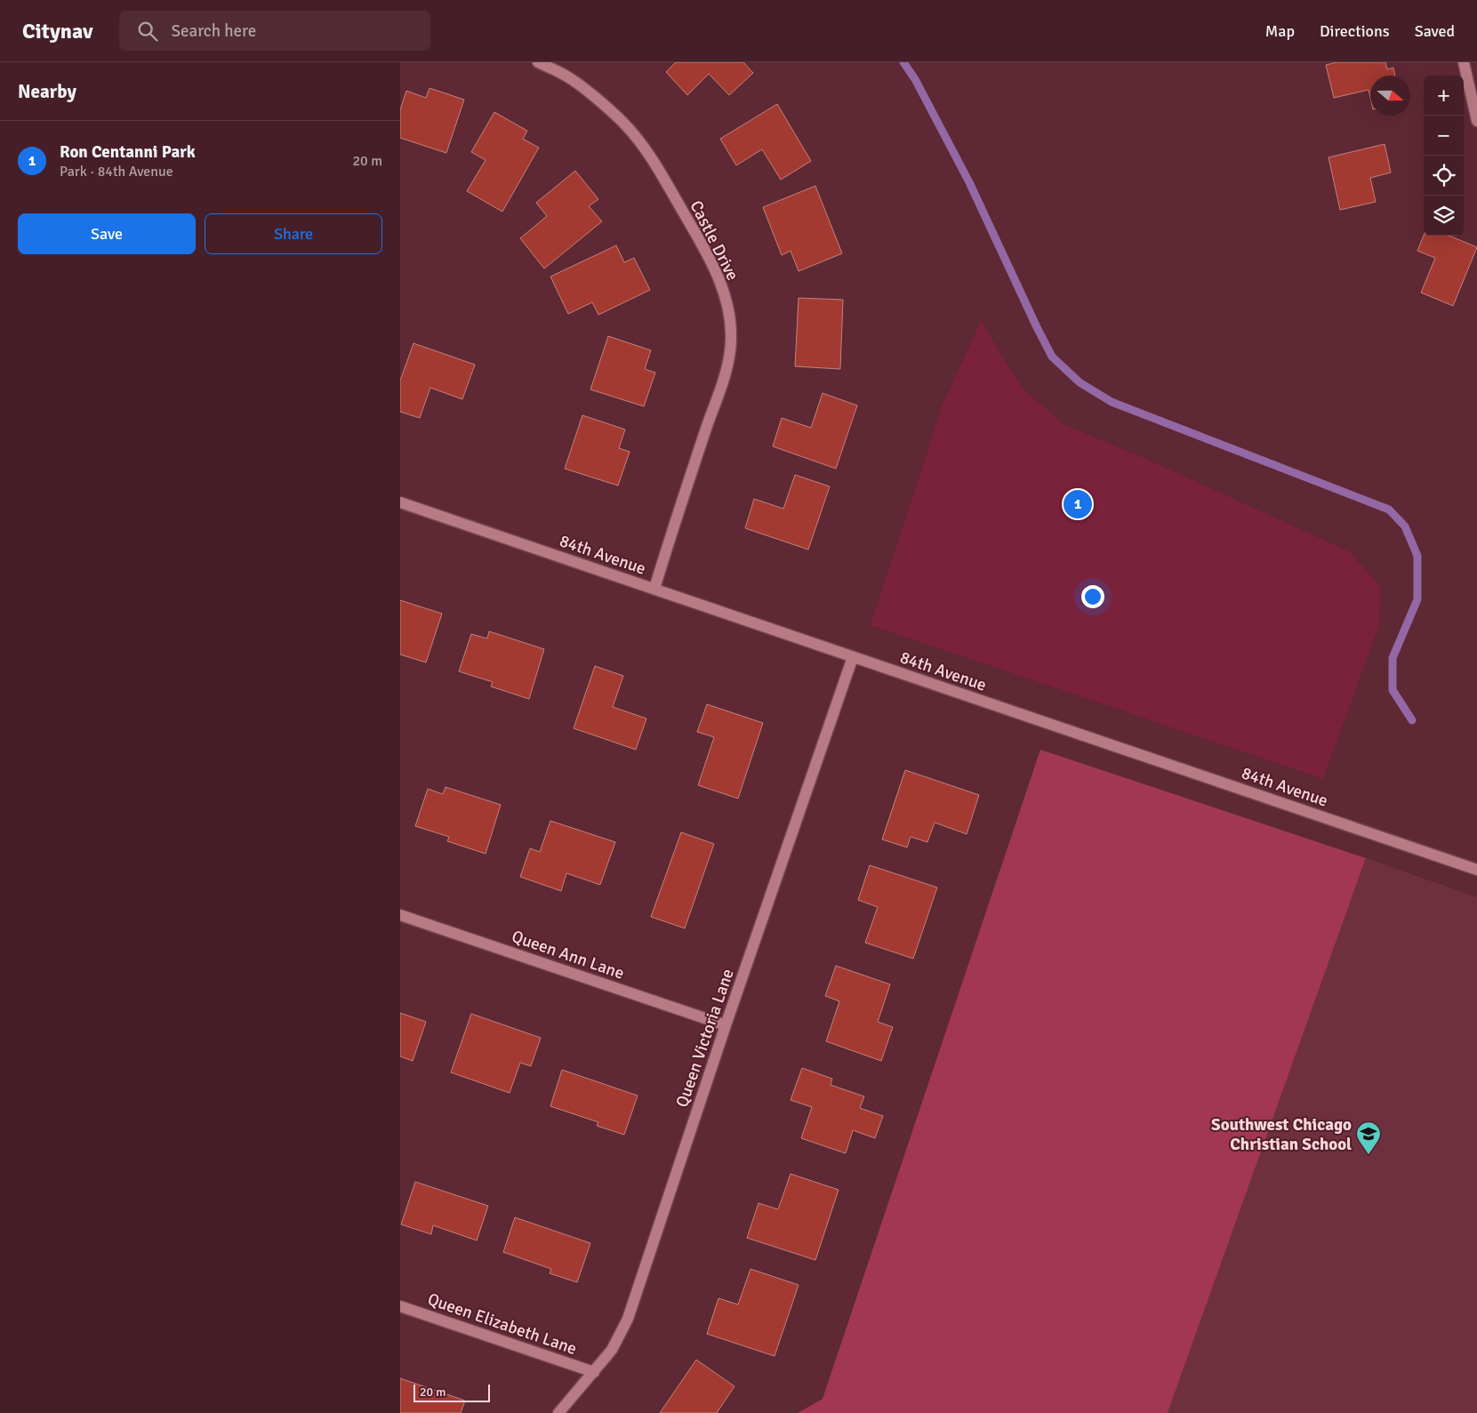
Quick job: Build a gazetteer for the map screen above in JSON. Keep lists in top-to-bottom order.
{
  "streets": {
    "street": [
      "Castle Drive",
      "84th Avenue",
      "Queen Ann Lane",
      "Queen Victoria Lane",
      "Queen Elizabeth Lane"
    ]
  },
  "crossings": [
    ["Castle Drive", "84th Avenue"],
    ["84th Avenue", "Queen Victoria Lane"],
    ["Queen Ann Lane", "Queen Victoria Lane"],
    ["Queen Victoria Lane", "Queen Elizabeth Lane"]
  ],
  "places": {
    "school or university": ["Southwest Chicago Christian School"]
  },
  "scale_bar": "20 m",
  "north": "right",
  "page": {
    "header": "Citynav",
    "search": "Search here",
    "nav": ["Map", "Directions", "Saved"],
    "heading": "Nearby",
    "map_buttons": ["+", "−"],
    "list": [
      {
        "mark": "1",
        "name": "Ron Centanni Park",
        "note": "Park · 84th Avenue",
        "value": "20 m"
      }
    ],
    "buttons": ["Save", "Share"],
    "pins": "1",
    "scale": "20 m"
  }
}
